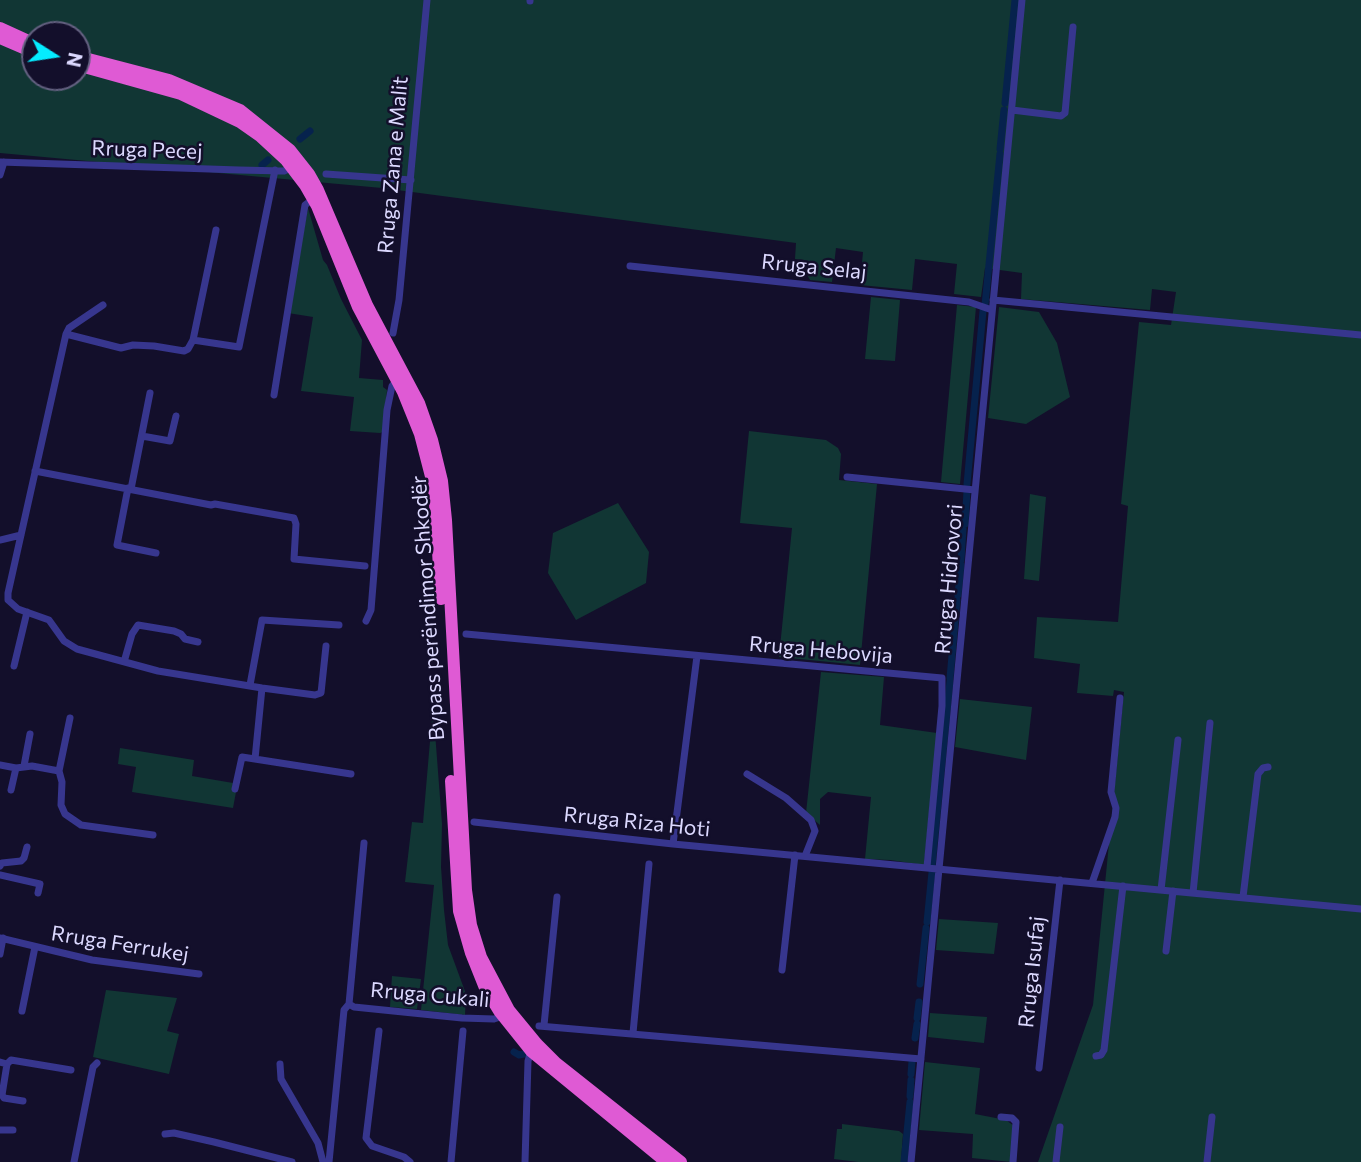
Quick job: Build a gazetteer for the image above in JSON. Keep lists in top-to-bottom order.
{
  "streets": {
    "highway": ["Bypass perëndimor Shkodër"],
    "street": [
      "Rruga Pecej",
      "Rruga Zana e Malit",
      "Rruga Selaj",
      "Rruga Hidrovori",
      "Rruga Hebovija",
      "Rruga Riza Hoti",
      "Rruga Ferrukej",
      "Rruga Isufaj",
      "Rruga Cukali"
    ]
  },
  "crossings": [
    ["Rruga Pecej", "Bypass perëndimor Shkodër"],
    ["Rruga Selaj", "Rruga Hidrovori"],
    ["Rruga Hidrovori", "Rruga Riza Hoti"],
    ["Bypass perëndimor Shkodër", "Rruga Cukali"],
    ["Rruga Hebovija", "Rruga Riza Hoti"]
  ],
  "north": "right"
}
